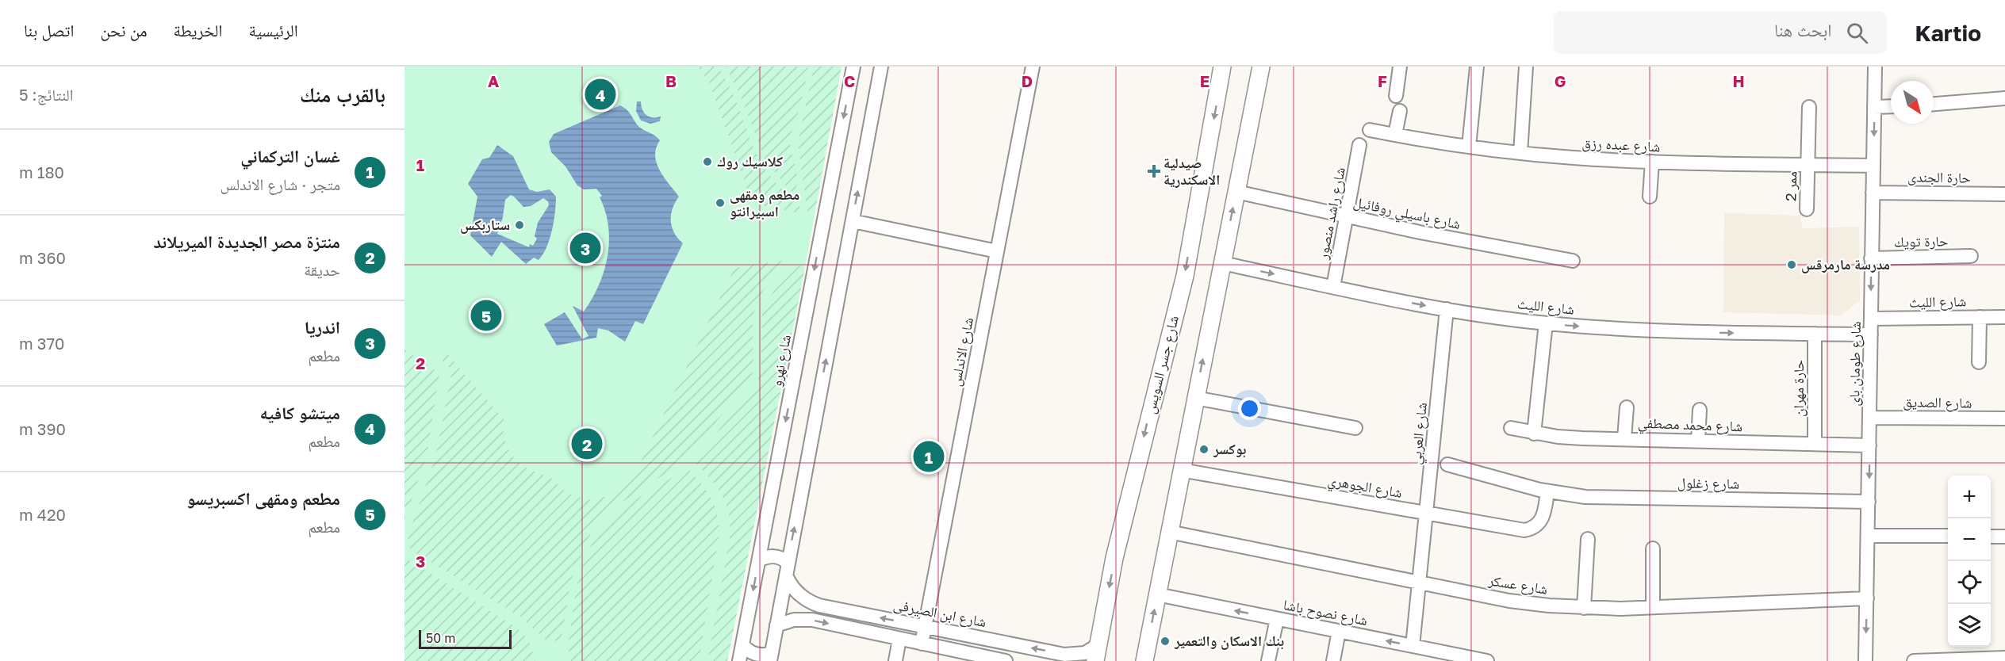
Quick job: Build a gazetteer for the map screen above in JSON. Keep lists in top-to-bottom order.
{
  "streets": {
    "main road": ["شارع جسر السويس"],
    "street": [
      "شارع عبده رزق",
      "حارة الجندى",
      "ممر 2",
      "شارع راشد منصور",
      "شارع باسيلي روفائيل",
      "حارة تويك",
      "شارع الليث",
      "شارع الاندلس",
      "شارع نهرو",
      "شارع طومان باى",
      "حارة مهران",
      "شارع الصديق",
      "شارع محمد مصطفي",
      "شارع العربي",
      "شارع زغلول",
      "شارع الجوهري",
      "شارع عسكر",
      "شارع نصوح باشا",
      "شارع ابن الصيرفى"
    ]
  },
  "crossings": [
    ["شارع عبده رزق", "ممر 2"],
    ["شارع عبده رزق", "شارع طومان باى"],
    ["حارة الجندى", "شارع طومان باى"],
    ["شارع راشد منصور", "شارع باسيلي روفائيل"],
    ["شارع راشد منصور", "شارع الليث"],
    ["حارة تويك", "شارع طومان باى"],
    ["شارع الليث", "شارع طومان باى"],
    ["شارع الليث", "حارة مهران"],
    ["شارع الليث", "شارع العربي"],
    ["شارع الاندلس", "شارع ابن الصيرفى"],
    ["شارع طومان باى", "شارع الصديق"],
    ["شارع طومان باى", "شارع محمد مصطفي"],
    ["شارع طومان باى", "شارع زغلول"],
    ["شارع طومان باى", "شارع عسكر"],
    ["شارع جسر السويس", "شارع ابن الصيرفى"],
    ["حارة مهران", "شارع محمد مصطفي"],
    ["شارع العربي", "شارع الجوهري"],
    ["شارع العربي", "شارع عسكر"],
    ["شارع العربي", "شارع نصوح باشا"],
    ["شارع زغلول", "شارع الجوهري"]
  ],
  "one_way": ["شارع الليث", "شارع طومان باى", "شارع نصوح باشا"],
  "places": {
    "other": [
      "كلاسيك روك",
      "مطعم ومقهى اسبيرانتو",
      "ستاربكس",
      "مدرسة مارمرقس",
      "بوكسر",
      "بنك الاسكان والتعمير"
    ],
    "health": ["صيدلية الاسكندرية"]
  },
  "scale_bar": "50 m",
  "north": "bottom right",
  "page": {
    "header": "Kartio",
    "search": "ابحث هنا",
    "nav": [
      "الرئيسية",
      "الخريطة",
      "من نحن",
      "اتصل بنا"
    ],
    "heading": ["بالقرب منك", "النتائج: 5"],
    "pins": [
      "4",
      "3",
      "5",
      "2",
      "1"
    ],
    "list": [
      {
        "mark": "1",
        "name": "غسان التركماني",
        "note": "متجر · شارع الاندلس",
        "value": "180 m"
      },
      {
        "mark": "2",
        "name": "منتزة مصر الجديدة الميريلاند",
        "note": "حديقة",
        "value": "360 m"
      },
      {
        "mark": "3",
        "name": "اندريا",
        "note": "مطعم",
        "value": "370 m"
      },
      {
        "mark": "4",
        "name": "ميتشو كافيه",
        "note": "مطعم",
        "value": "390 m"
      },
      {
        "mark": "5",
        "name": "مطعم ومقهى اكسبريسو",
        "note": "مطعم",
        "value": "420 m"
      }
    ],
    "map_buttons": ["+", "−"],
    "scale": "50 m"
  },
  "grid": {
    "columns": [
      "A",
      "B",
      "C",
      "D",
      "E",
      "F",
      "G",
      "H"
    ],
    "rows": ["1", "2", "3"]
  }
}
